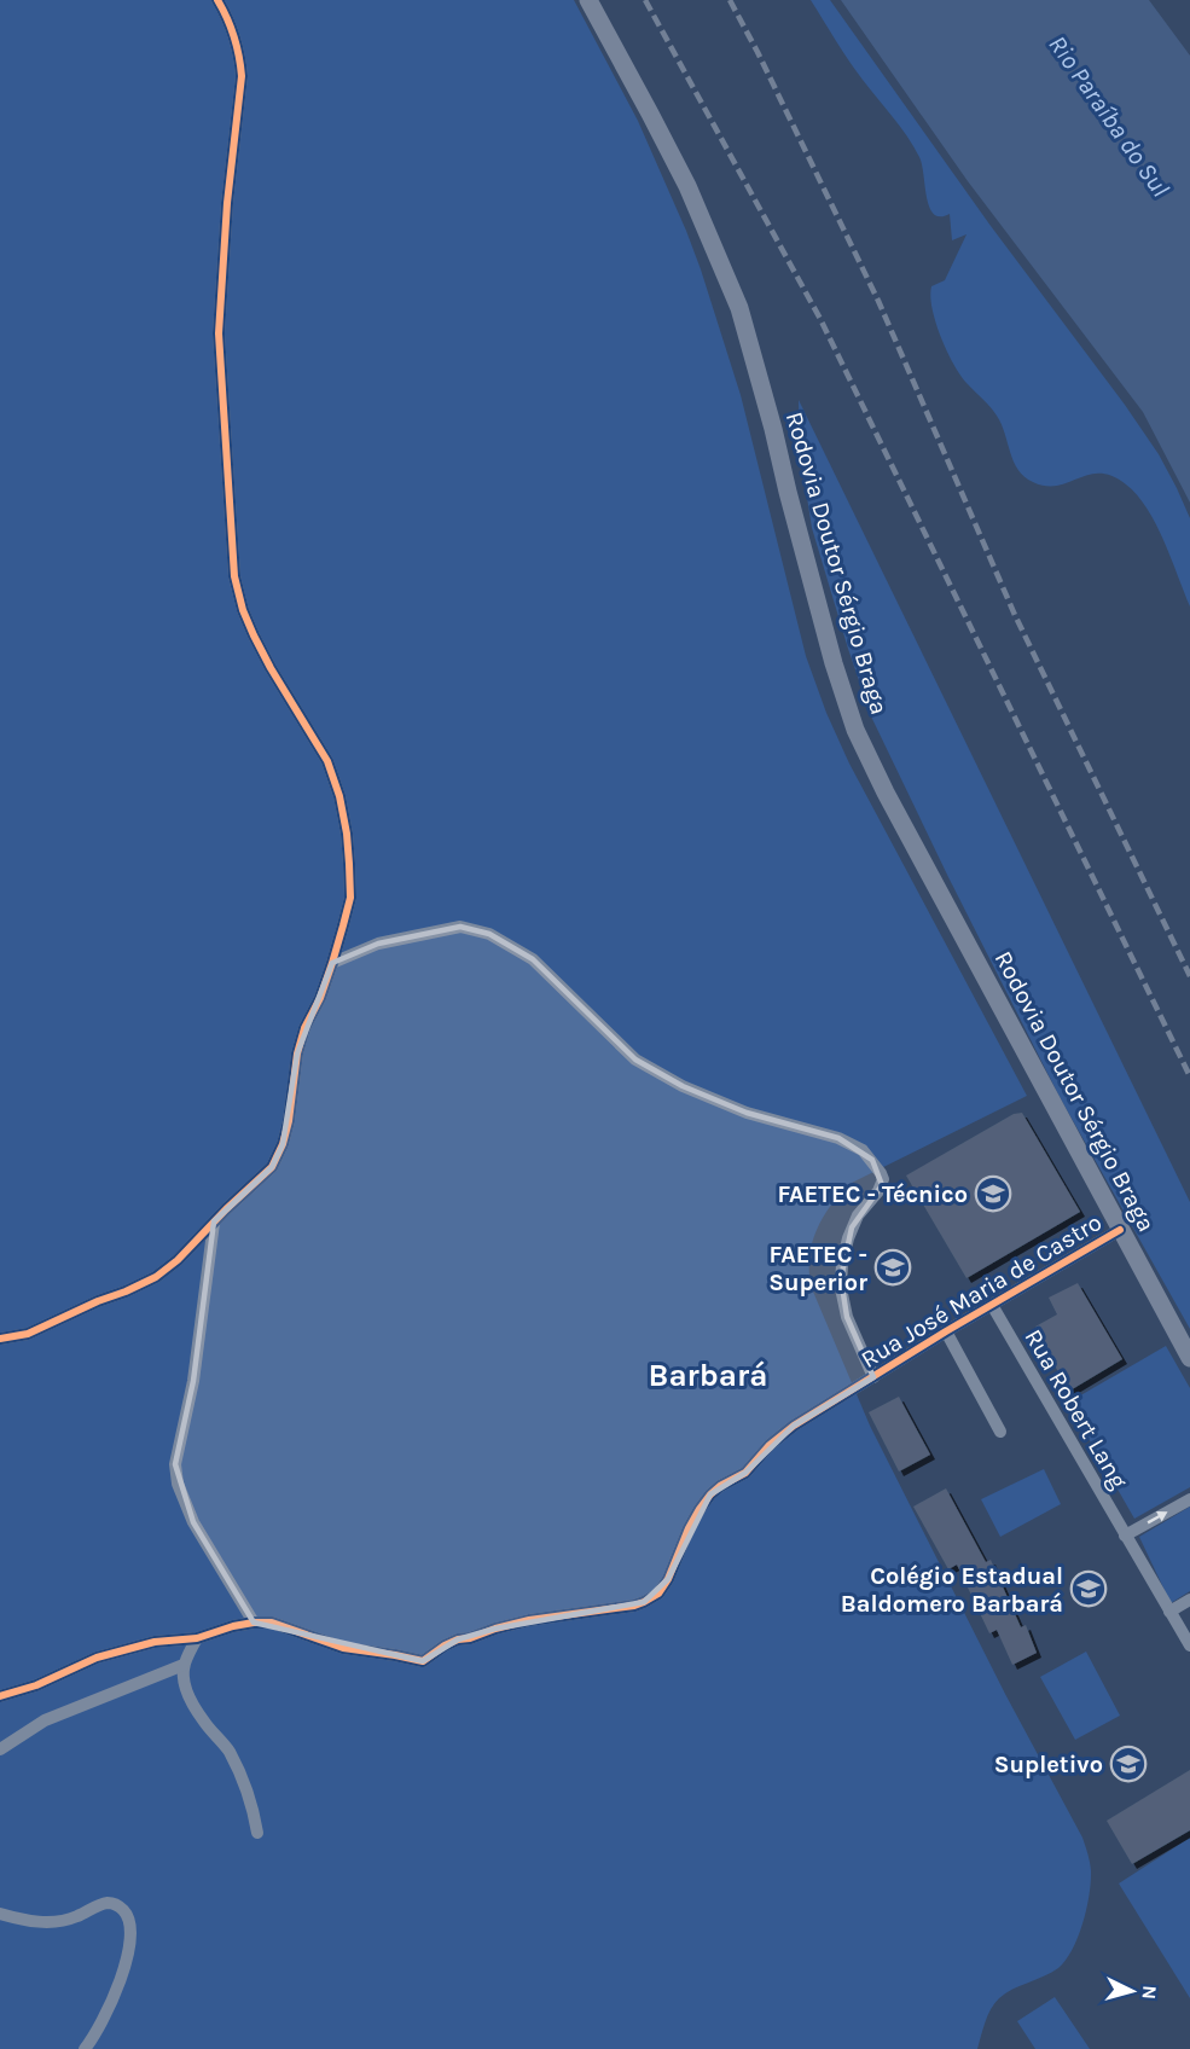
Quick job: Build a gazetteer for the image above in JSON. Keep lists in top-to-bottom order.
{
  "streets": {
    "main road": ["Rodovia Doutor Sérgio Braga"],
    "street": ["Rua José Maria de Castro", "Rua Robert Lang"]
  },
  "crossings": [
    ["Rodovia Doutor Sérgio Braga", "Rua José Maria de Castro"],
    ["Rua José Maria de Castro", "Rua Robert Lang"]
  ],
  "districts": ["Barbará"],
  "water": ["Rio Paraíba do Sul"],
  "places": {
    "school or university": [
      "FAETEC - Técnico",
      "FAETEC - Superior",
      "Colégio Estadual Baldomero Barbará",
      "Supletivo"
    ]
  },
  "north": "right"
}
